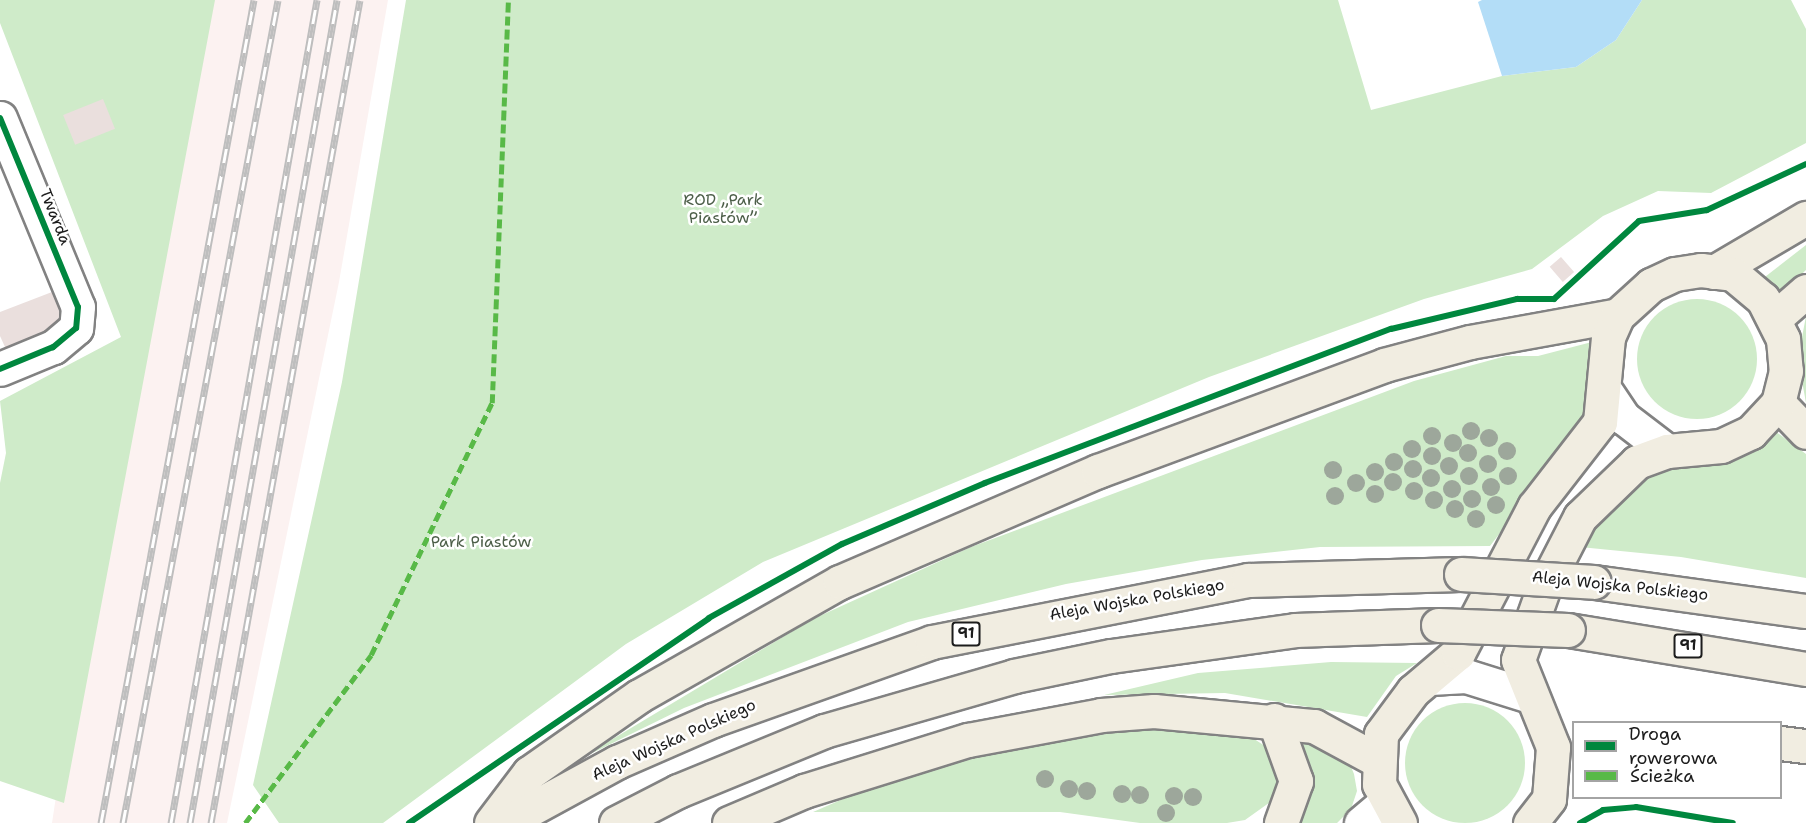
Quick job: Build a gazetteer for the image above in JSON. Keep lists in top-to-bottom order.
{
  "streets": {
    "main road": ["Aleja Wojska Polskiego", "91"],
    "street": ["Twarda"]
  },
  "parks": ["ROD „Park Piastów”", "Park Piastów"],
  "legend": ["Droga rowerowa", "Ścieżka"]
}
